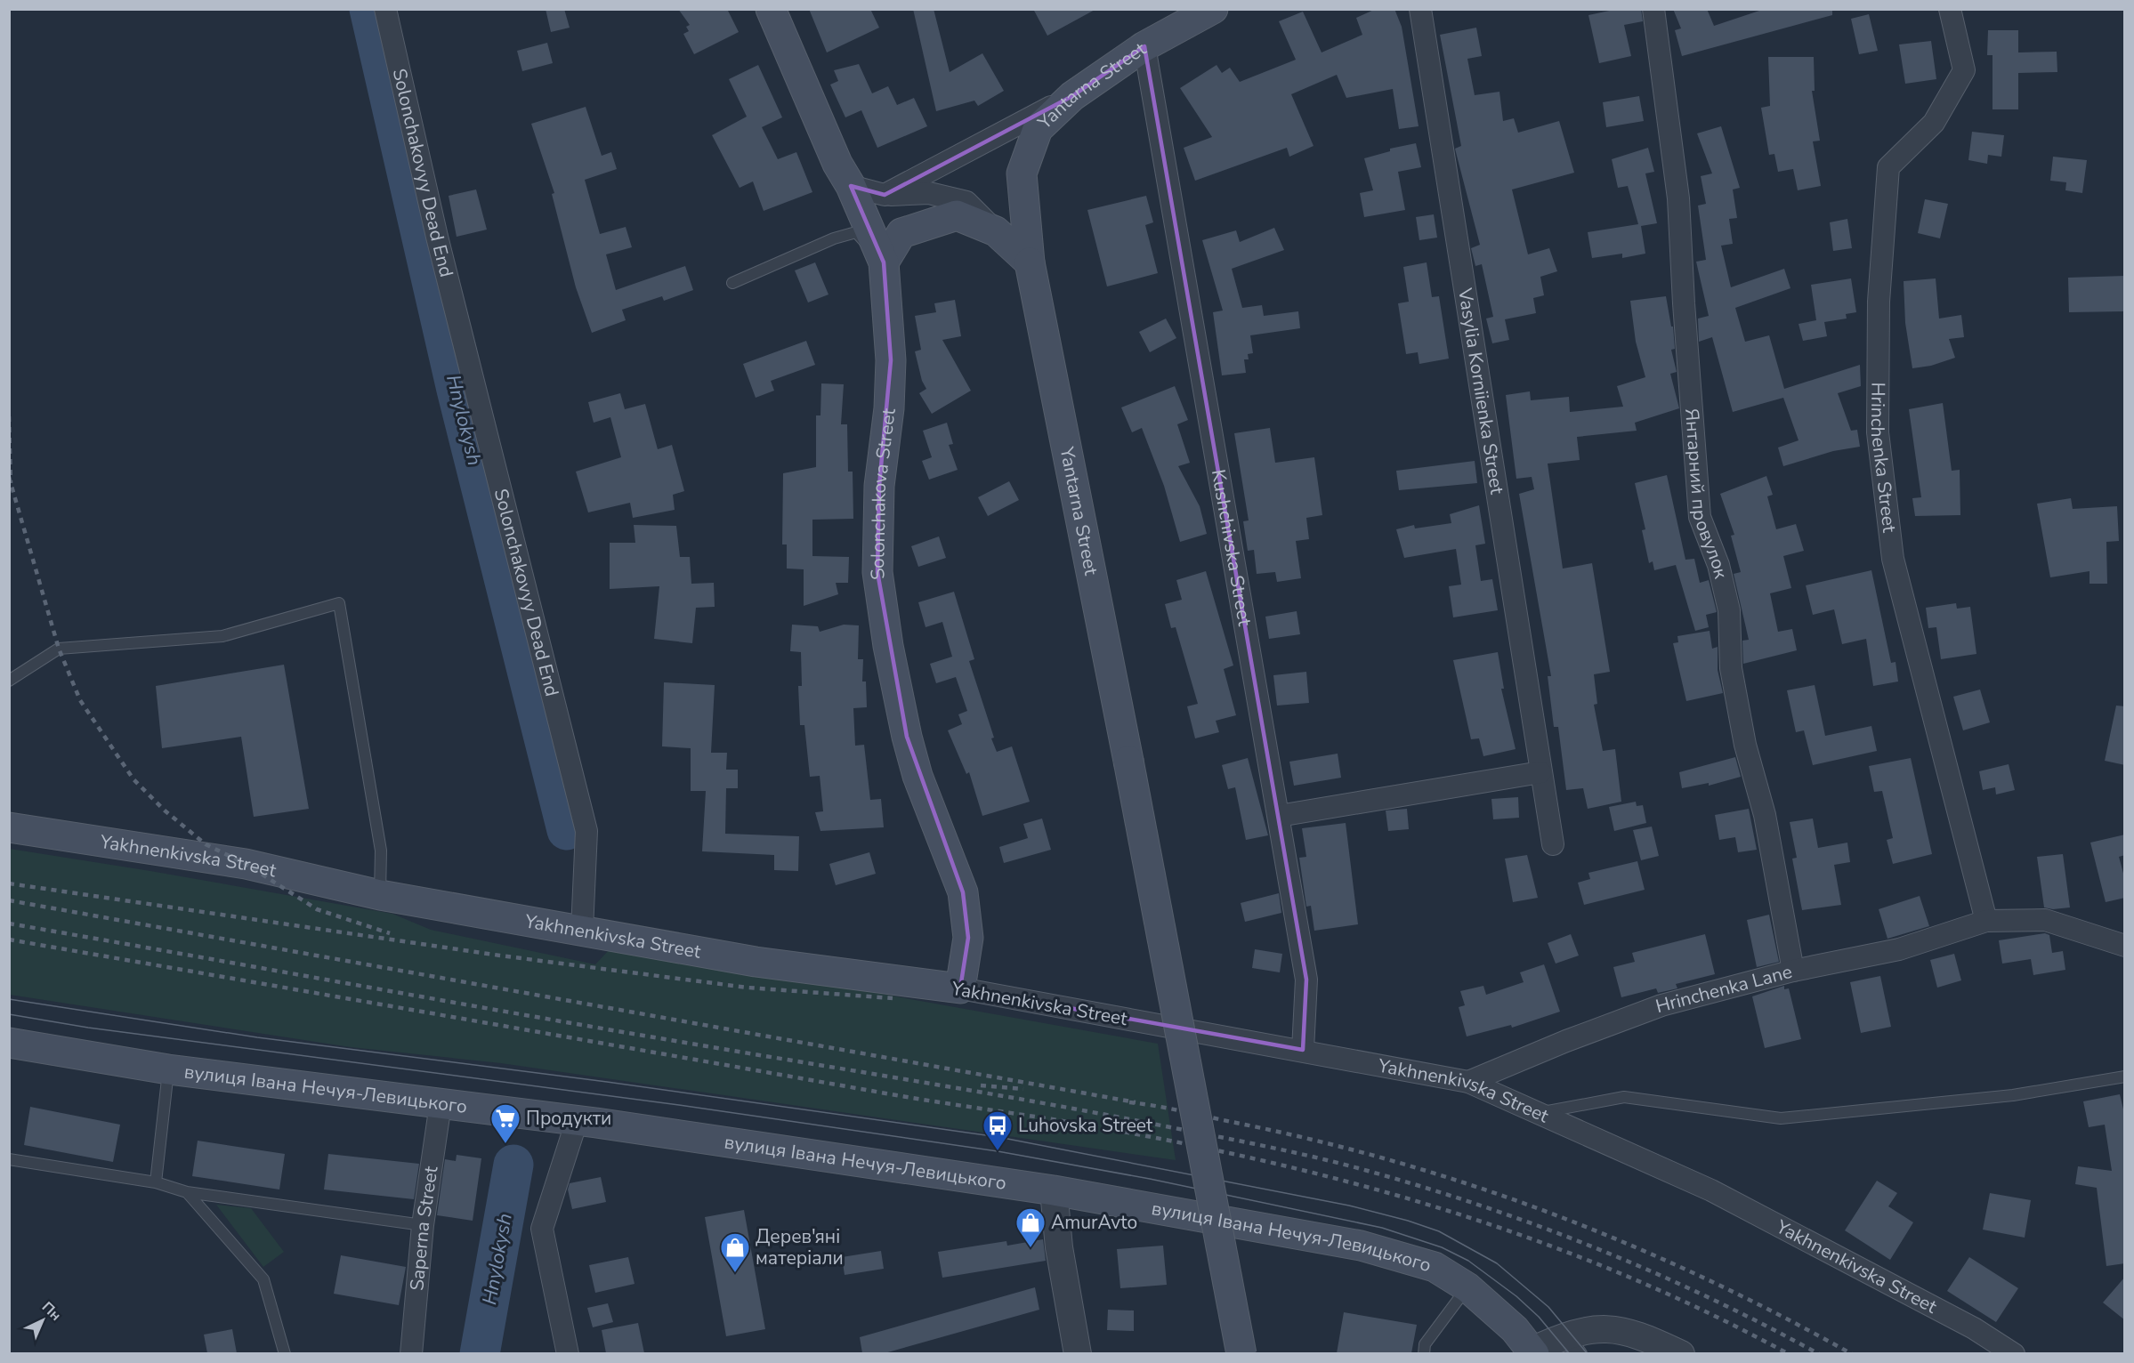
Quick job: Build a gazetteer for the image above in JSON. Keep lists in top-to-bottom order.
{
  "streets": {
    "main road": [
      "Yantarna Street",
      "Solonchakova Street",
      "Yakhnenkivska Street",
      "вулиця Івана Нечуя-Левицького"
    ],
    "street": [
      "Solonchakovyy Dead End",
      "Vasylia Korniienka Street",
      "Hrinchenka Street",
      "Янтарний провулок",
      "Kushchivska Street",
      "Hrinchenka Lane",
      "Saperna Street"
    ]
  },
  "crossings": [
    ["Yantarna Street", "Kushchivska Street"],
    ["Solonchakovyy Dead End", "Yakhnenkivska Street"],
    ["Hrinchenka Street", "Hrinchenka Lane"],
    ["Янтарний провулок", "Hrinchenka Lane"],
    ["Solonchakova Street", "Yakhnenkivska Street"],
    ["Kushchivska Street", "Yakhnenkivska Street"],
    ["Yakhnenkivska Street", "Hrinchenka Lane"],
    ["вулиця Івана Нечуя-Левицького", "Saperna Street"]
  ],
  "water": ["Hnylokysh"],
  "places": {
    "supermarket": ["Продукти"],
    "bus stop": ["Luhovska Street"],
    "shop": ["AmurAvto", "Дерев'янi матерiали"]
  },
  "north": "top right"
}
